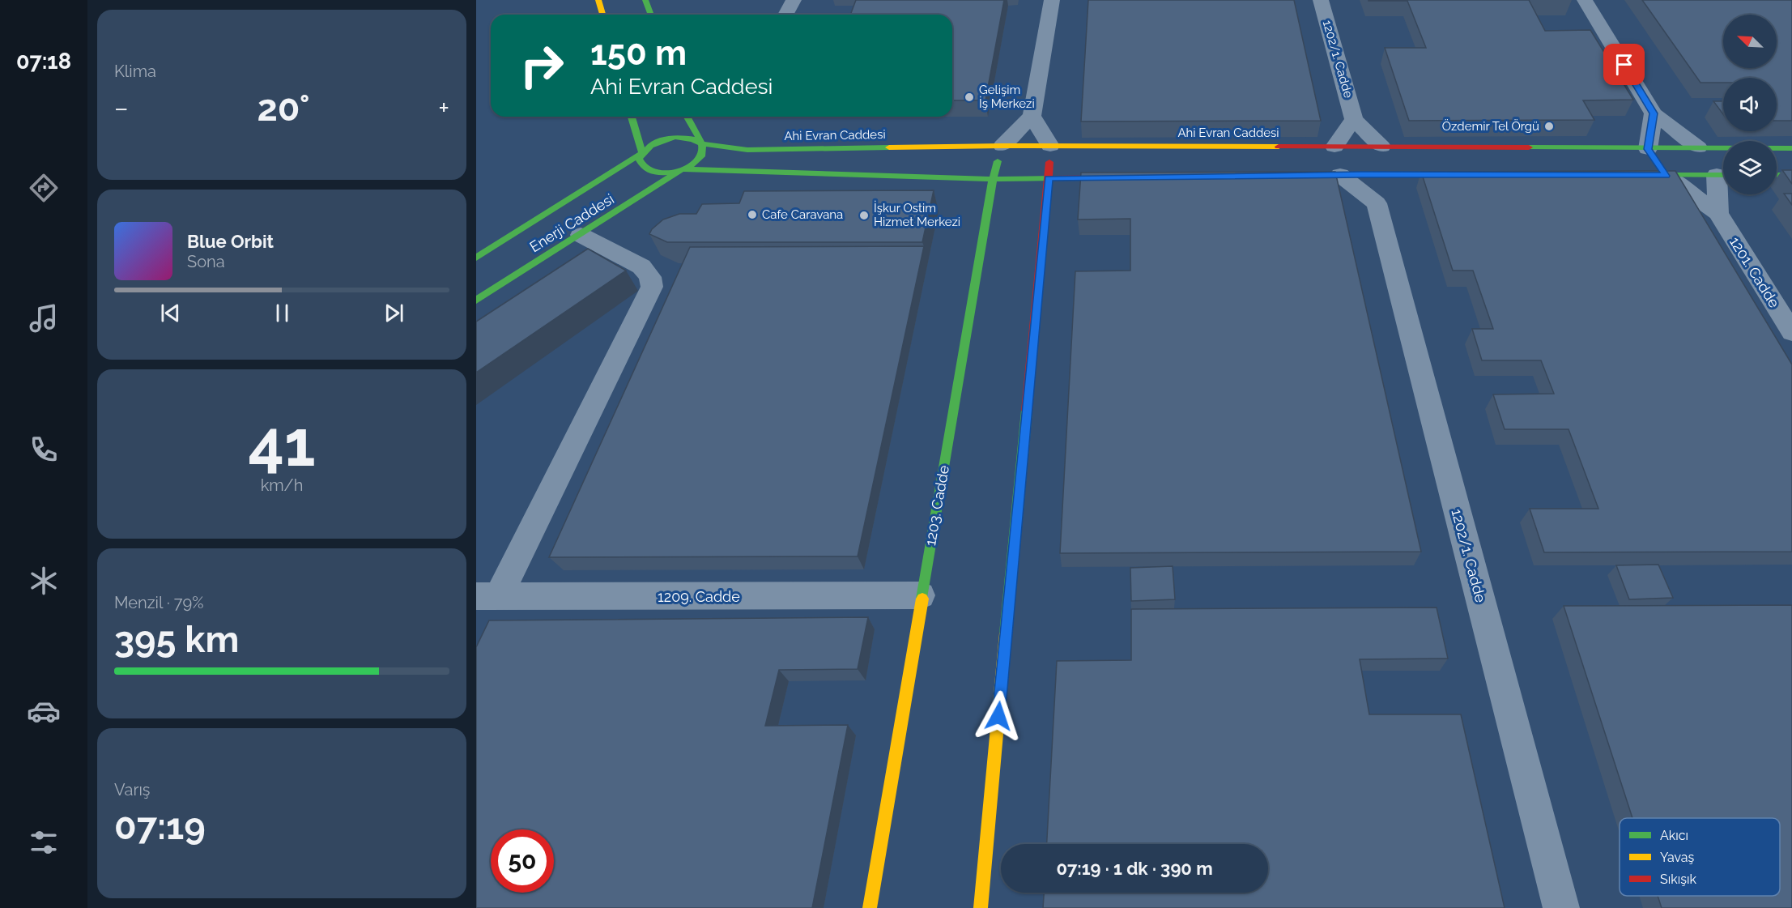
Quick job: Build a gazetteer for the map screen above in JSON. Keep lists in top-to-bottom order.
{
  "streets": {
    "main road": [
      "Ahi Evran Caddesi",
      "Enerji Caddesi",
      "1201. Cadde",
      "1203. Cadde"
    ],
    "street": ["1202/1. Cadde", "1209. Cadde"]
  },
  "crossings": [
    ["1202/1. Cadde", "Ahi Evran Caddesi"],
    ["Ahi Evran Caddesi", "Enerji Caddesi"],
    ["Ahi Evran Caddesi", "1201. Cadde"],
    ["Ahi Evran Caddesi", "1203. Cadde"],
    ["1203. Cadde", "1209. Cadde"]
  ],
  "places": [
    "Gelişim İş Merkezi",
    "Özdemir Tel Örgü",
    "Cafe Caravana",
    "İşkur Ostim Hizmet Merkezi"
  ],
  "legend": ["Akıcı", "Yavaş", "Sıkışık"],
  "north": "top left",
  "page": {
    "tabs": "07:18",
    "tile": [
      "Klima",
      ["41", "km/h"],
      ["Menzil · 79%", "395 km"],
      ["Varış", "07:19"]
    ],
    "turn": ["150 m", "Ahi Evran Caddesi"],
    "heat": ["−", "20°", "+"],
    "song": ["Blue Orbit", "Sona"],
    "limit": "50",
    "trip": "07:19 · 1 dk · 390 m"
  }
}
